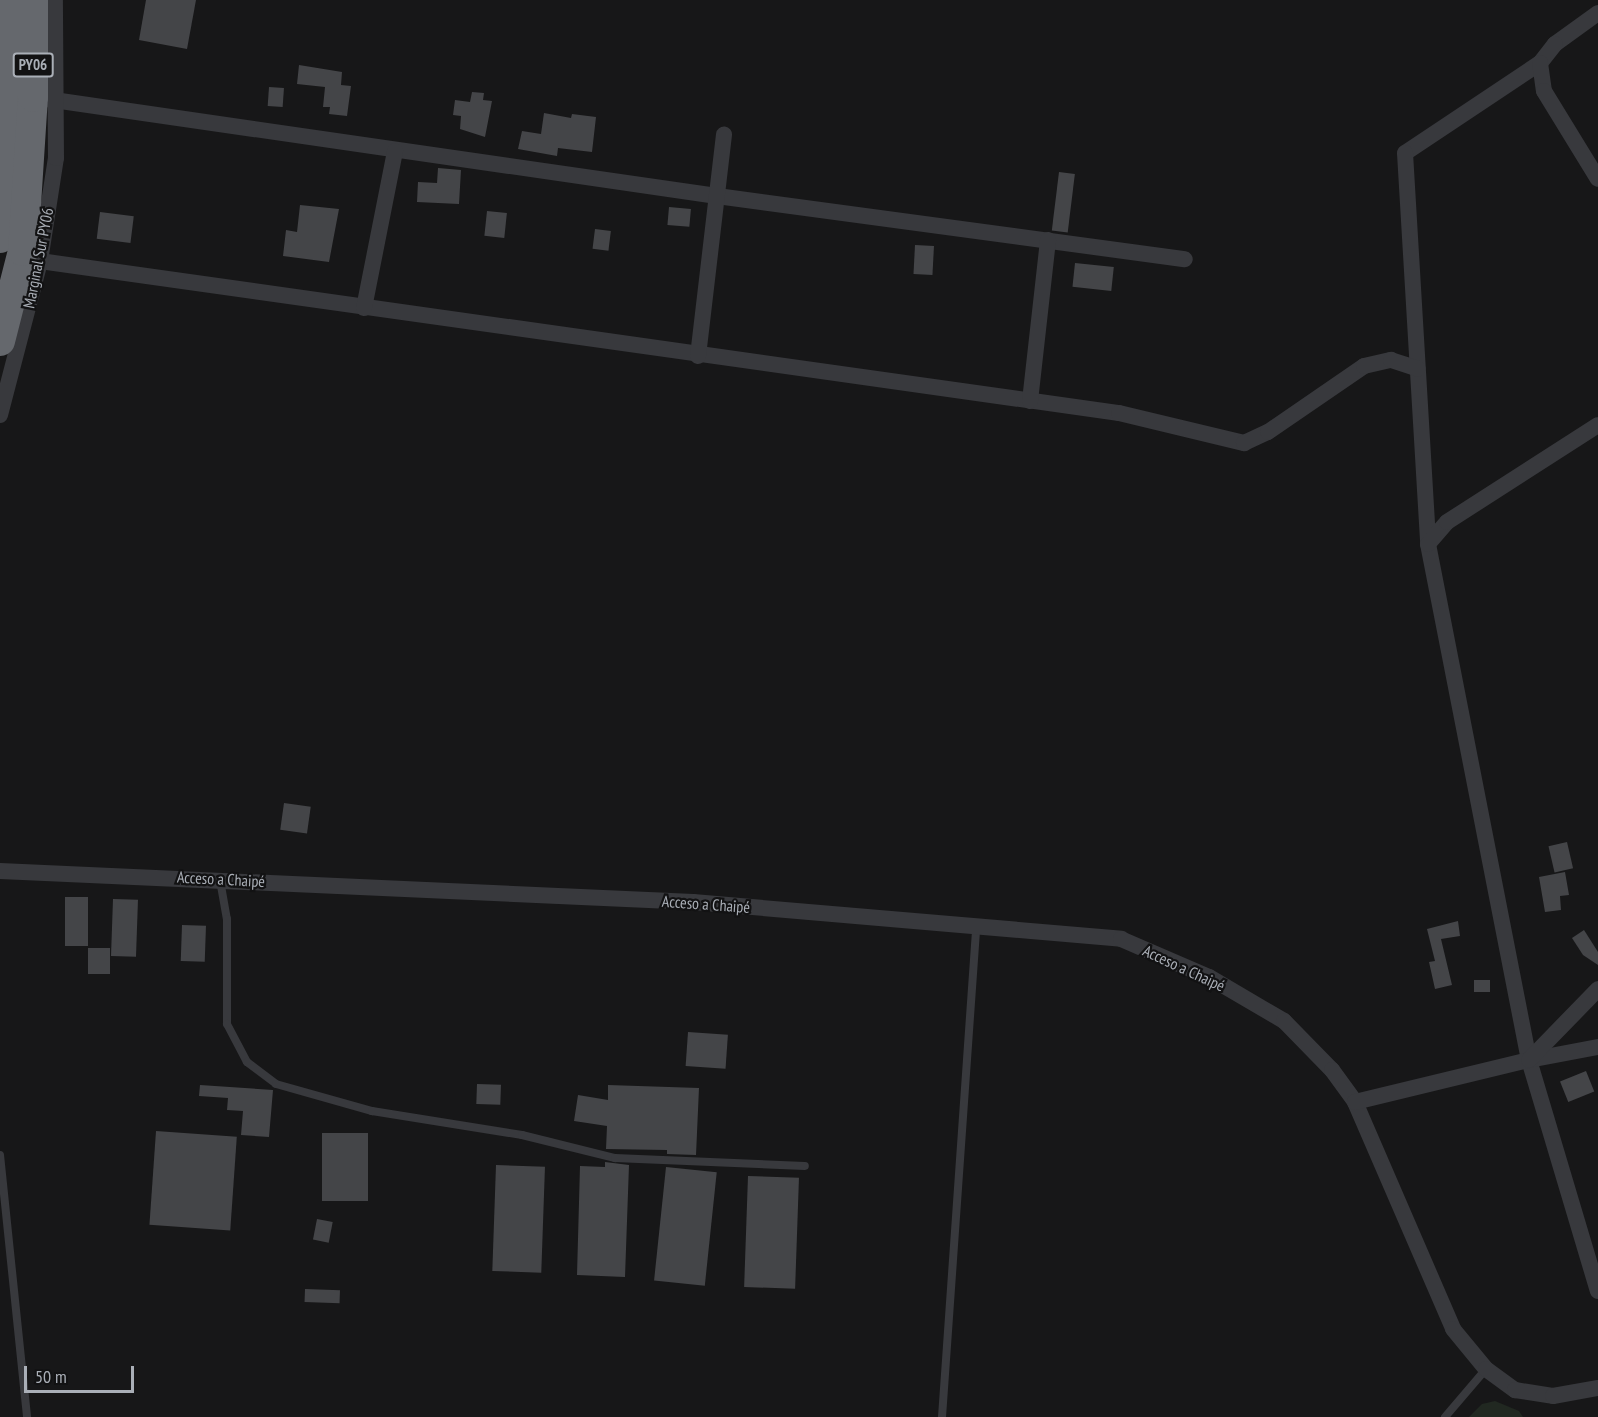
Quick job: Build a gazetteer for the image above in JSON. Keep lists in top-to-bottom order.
{
  "streets": {
    "highway": ["PY06"],
    "street": ["Marginal Sur PY06", "Acceso a Chaipé"]
  },
  "crossings": [
    ["PY06", "Marginal Sur PY06"]
  ],
  "scale_bar": "50 m"
}
